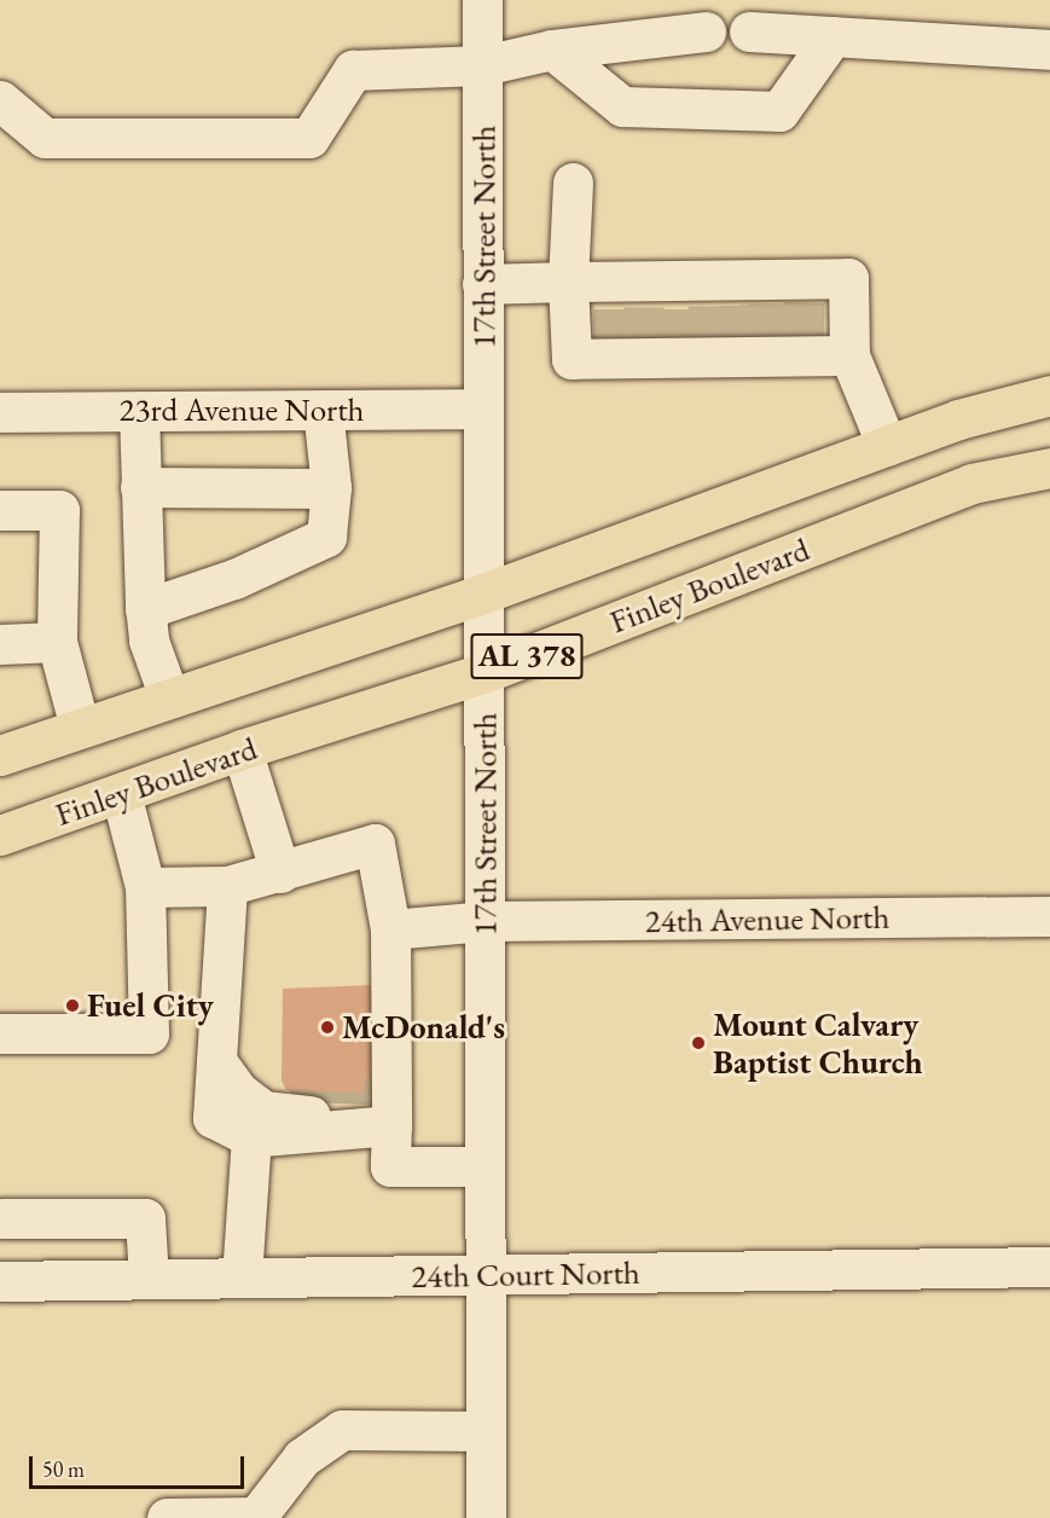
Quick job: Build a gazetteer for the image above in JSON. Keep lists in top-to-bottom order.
{
  "streets": {
    "main road": ["Finley Boulevard", "AL 378"],
    "street": [
      "17th Street North",
      "23rd Avenue North",
      "24th Avenue North",
      "24th Court North"
    ]
  },
  "crossings": [
    ["17th Street North", "23rd Avenue North"],
    ["17th Street North", "Finley Boulevard"],
    ["17th Street North", "24th Avenue North"],
    ["17th Street North", "24th Court North"]
  ],
  "places": ["Fuel City", "McDonald's", "Mount Calvary Baptist Church"],
  "scale_bar": "50 m"
}
